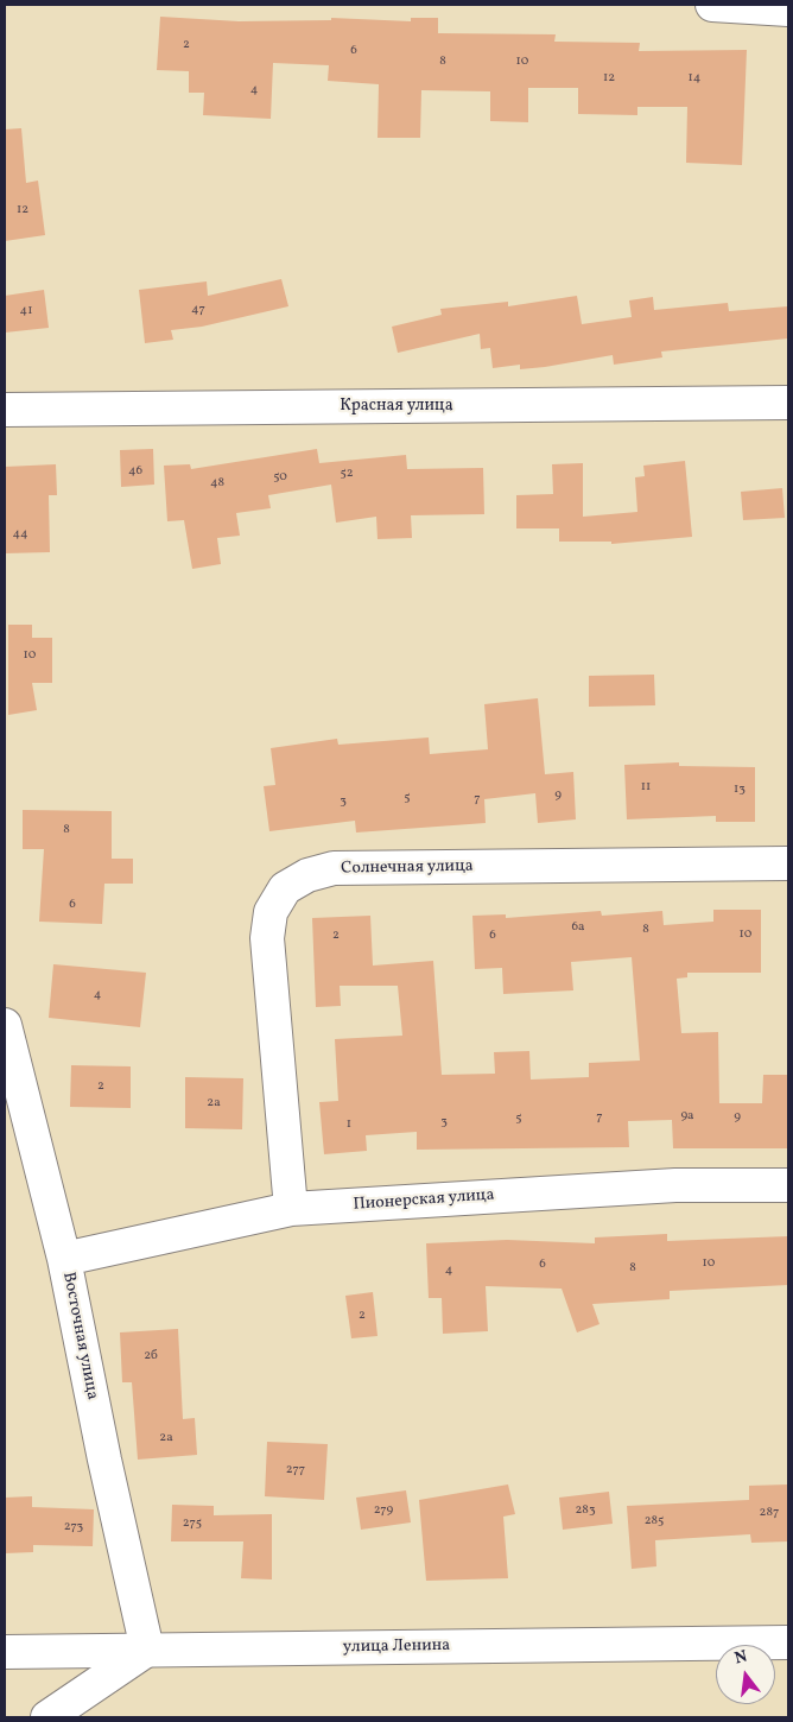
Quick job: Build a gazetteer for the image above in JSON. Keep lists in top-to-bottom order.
{
  "streets": {
    "street": [
      "Красная улица",
      "Солнечная улица",
      "Пионерская улица",
      "Восточная улица",
      "улица Ленина"
    ]
  },
  "crossings": [
    ["Солнечная улица", "Пионерская улица"],
    ["Пионерская улица", "Восточная улица"],
    ["Восточная улица", "улица Ленина"]
  ],
  "house_numbers": [
    "2",
    "6",
    "8",
    "10",
    "12",
    "14",
    "4",
    "12",
    "47",
    "41",
    "46",
    "52",
    "50",
    "48",
    "44",
    "10",
    "11",
    "13",
    "9",
    "5",
    "7",
    "3",
    "8",
    "6",
    "6а",
    "8",
    "10",
    "2",
    "6",
    "4",
    "2",
    "2а",
    "9а",
    "7",
    "9",
    "5",
    "3",
    "1",
    "10",
    "6",
    "8",
    "4",
    "2",
    "2б",
    "2а",
    "277",
    "279",
    "283",
    "287",
    "285",
    "275",
    "273"
  ],
  "north": "top"
}
